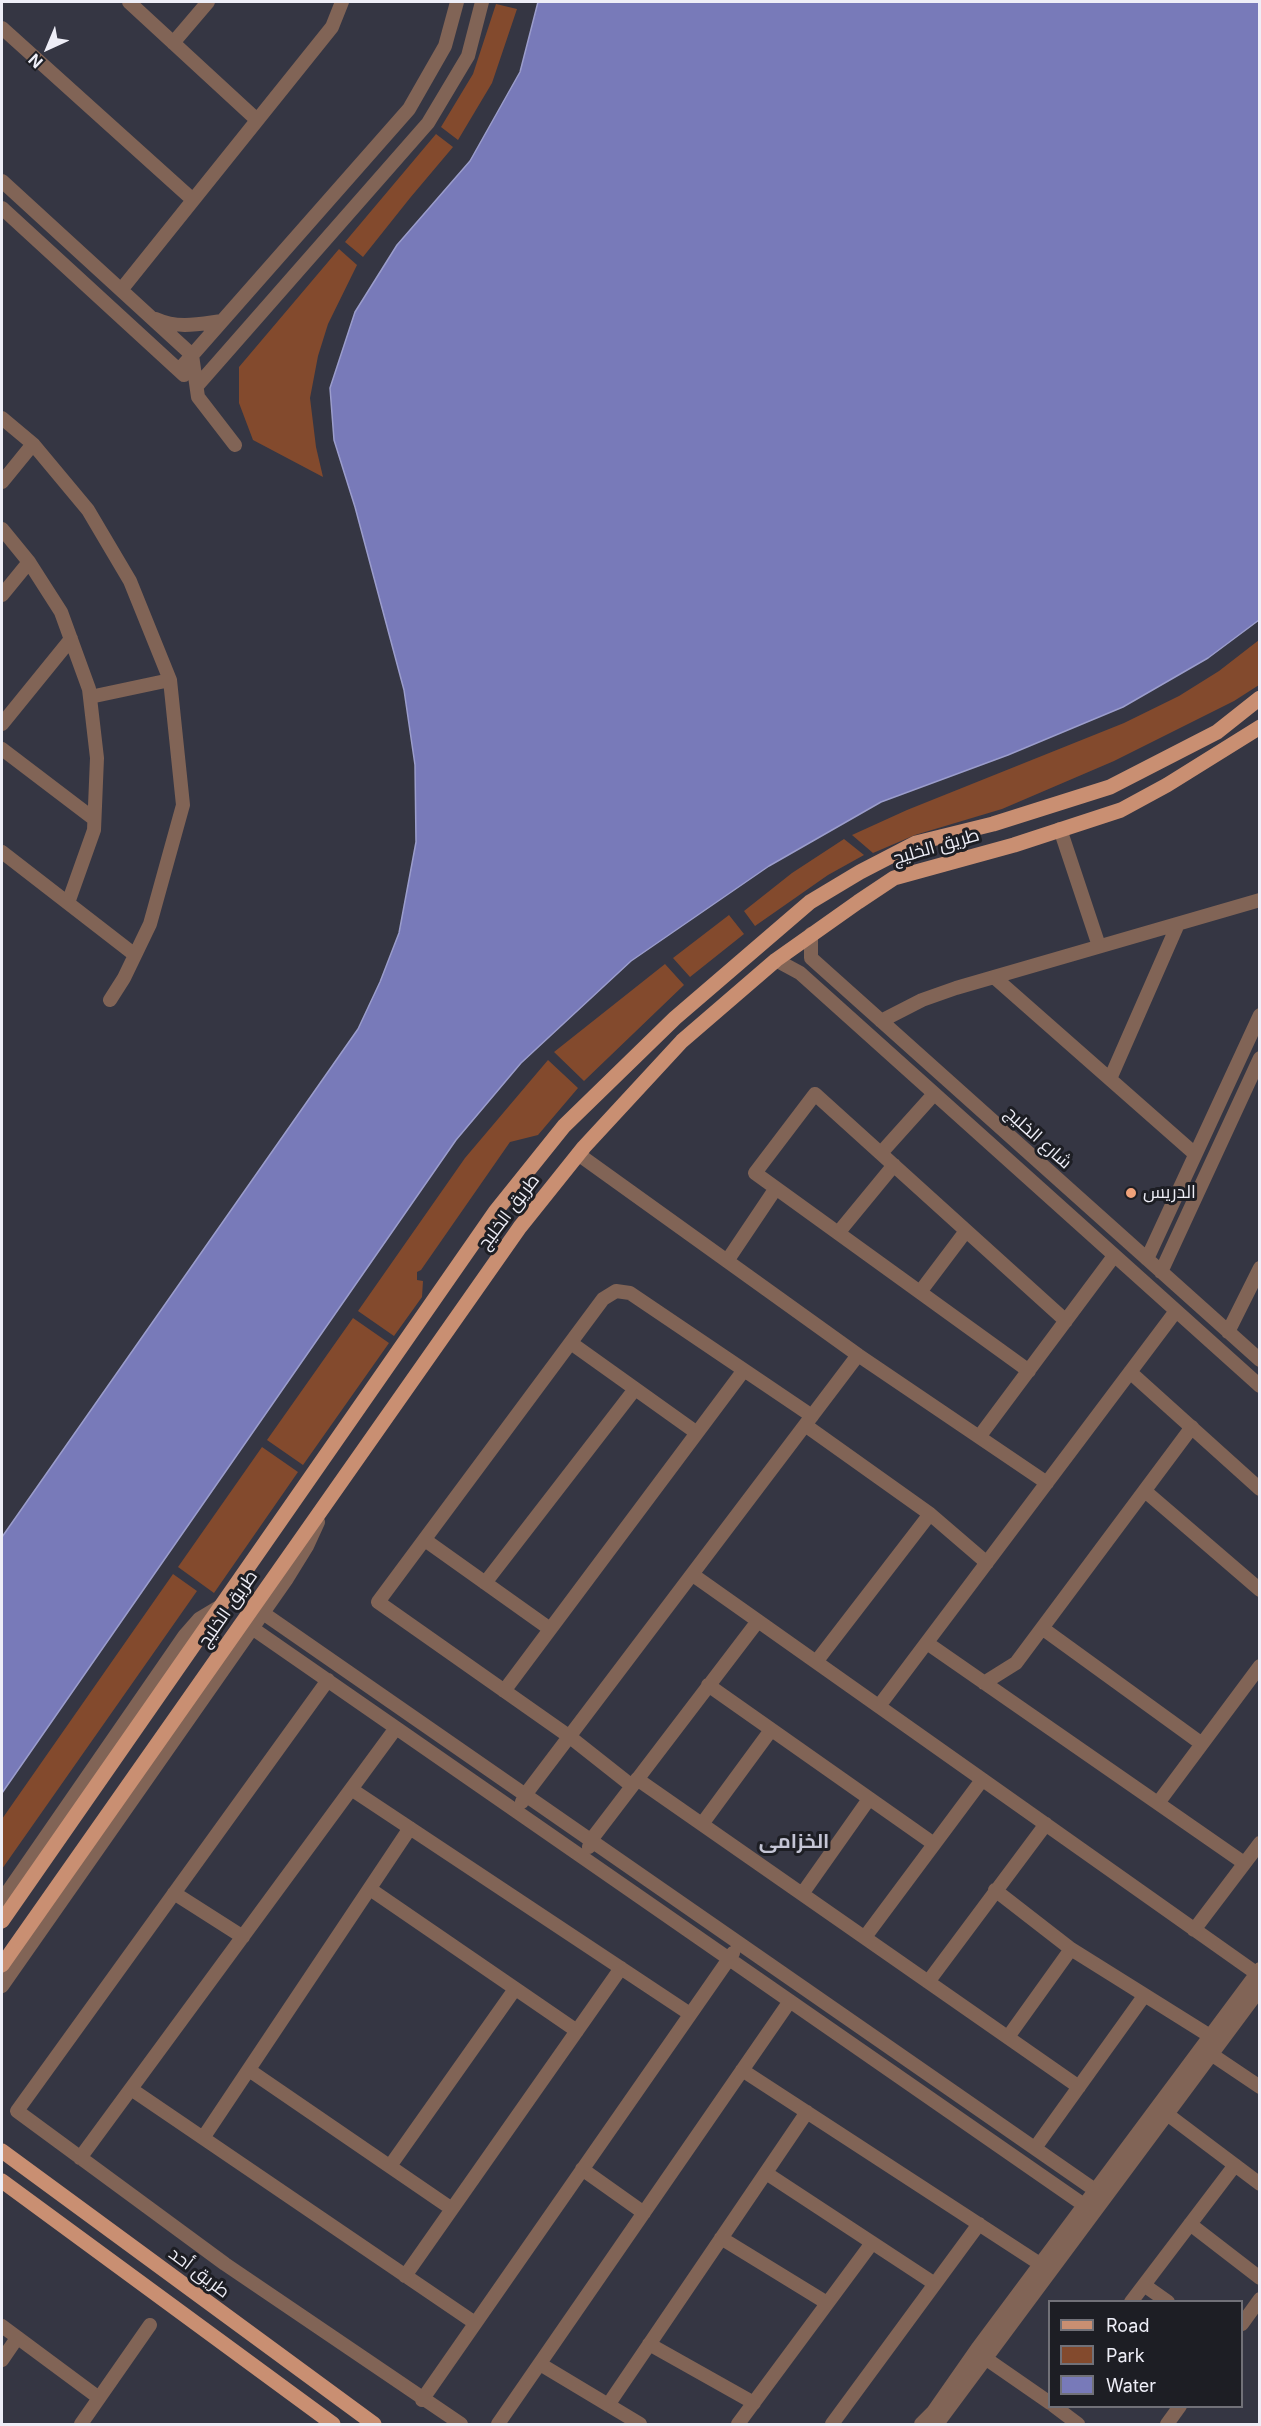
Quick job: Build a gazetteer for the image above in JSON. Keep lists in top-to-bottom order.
{
  "streets": {
    "main road": ["طريق الخليج", "طريق أحد"],
    "street": ["شارع الخليج"]
  },
  "crossings": [
    ["طريق الخليج", "شارع الخليج"]
  ],
  "districts": ["الخزامى"],
  "places": ["الدريس"],
  "legend": ["Road", "Park", "Water"],
  "north": "bottom left"
}
